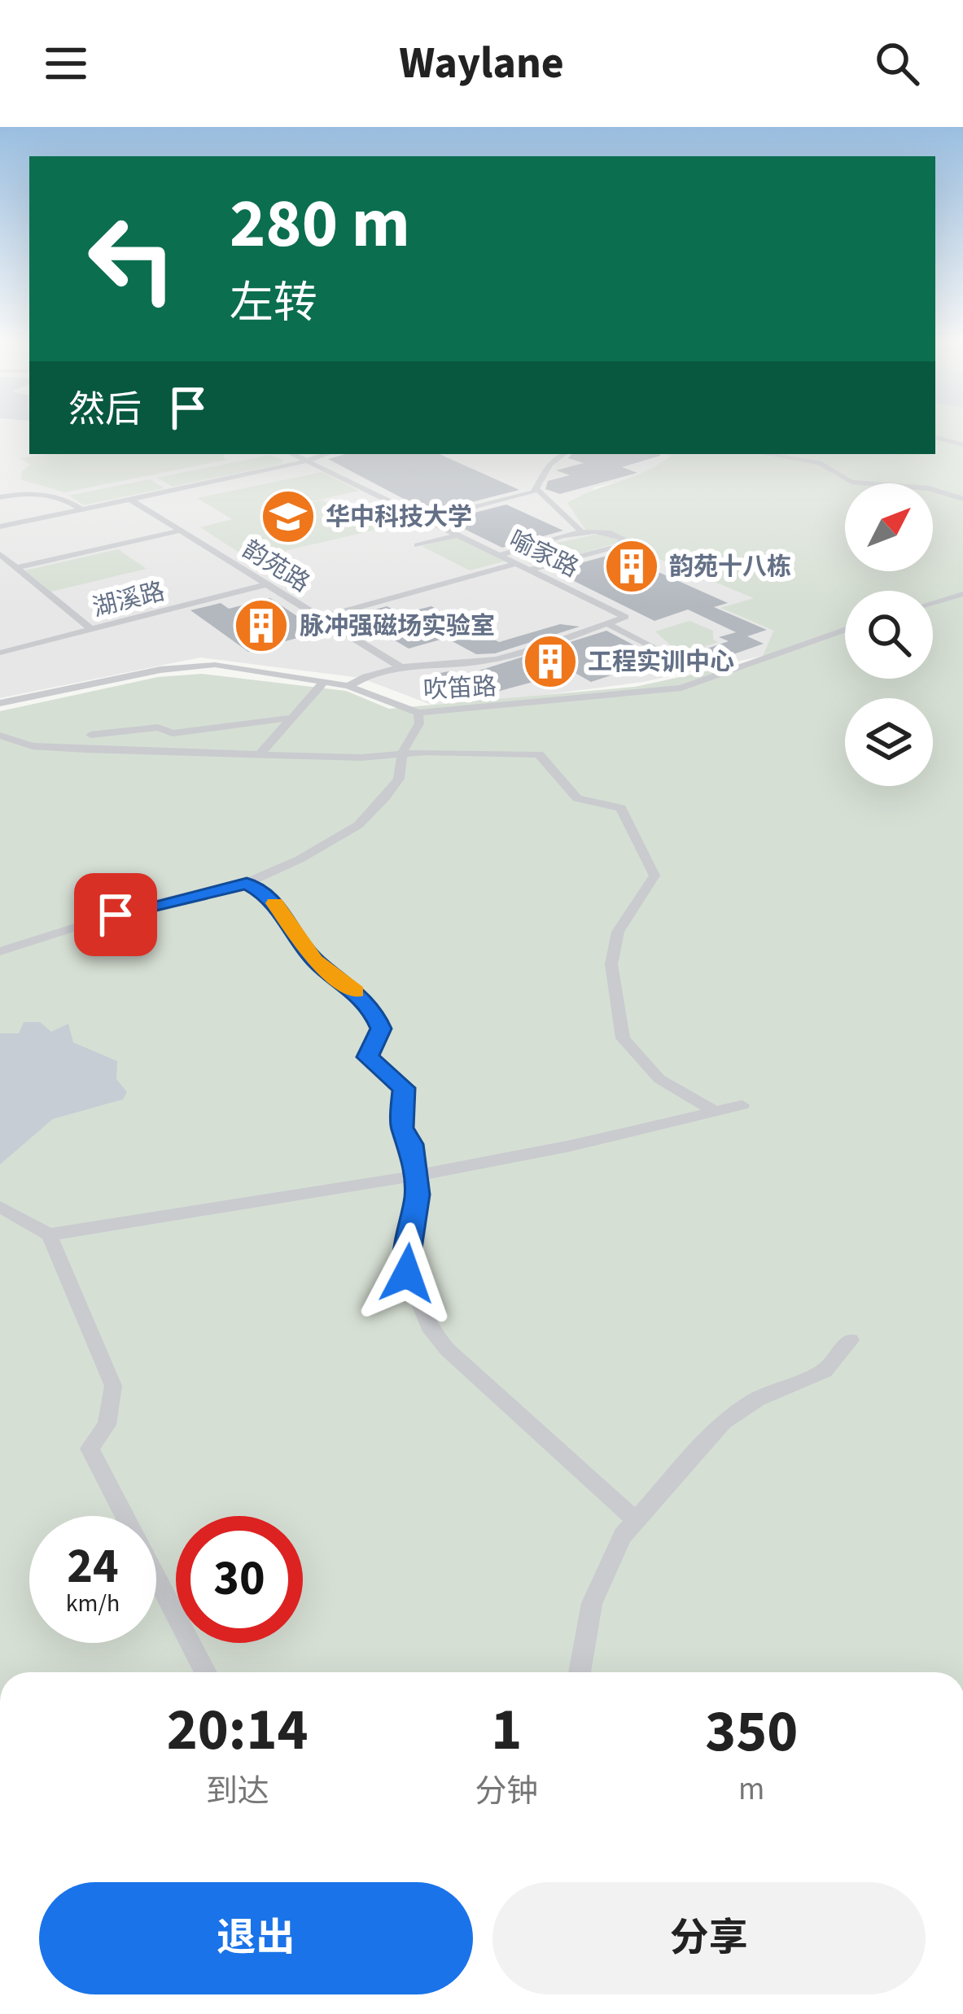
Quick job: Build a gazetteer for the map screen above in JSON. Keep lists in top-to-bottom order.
{
  "streets": {
    "street": [
      "喻家路",
      "韵苑路",
      "湖溪路",
      "吹笛路"
    ]
  },
  "crossings": [
    ["韵苑路", "湖溪路"]
  ],
  "places": {
    "school or university": ["华中科技大学"],
    "building": ["韵苑十八栋", "脉冲强磁场实验室", "工程实训中心"]
  },
  "north": "top right",
  "page": {
    "header": "Waylane",
    "turn": ["280 m", "左转"],
    "then": "然后",
    "speed": "24 km/h",
    "limit": "30",
    "eta": [
      "20:14",
      "到达",
      "1",
      "分钟",
      "350",
      "m"
    ],
    "buttons": ["退出", "分享"]
  }
}
